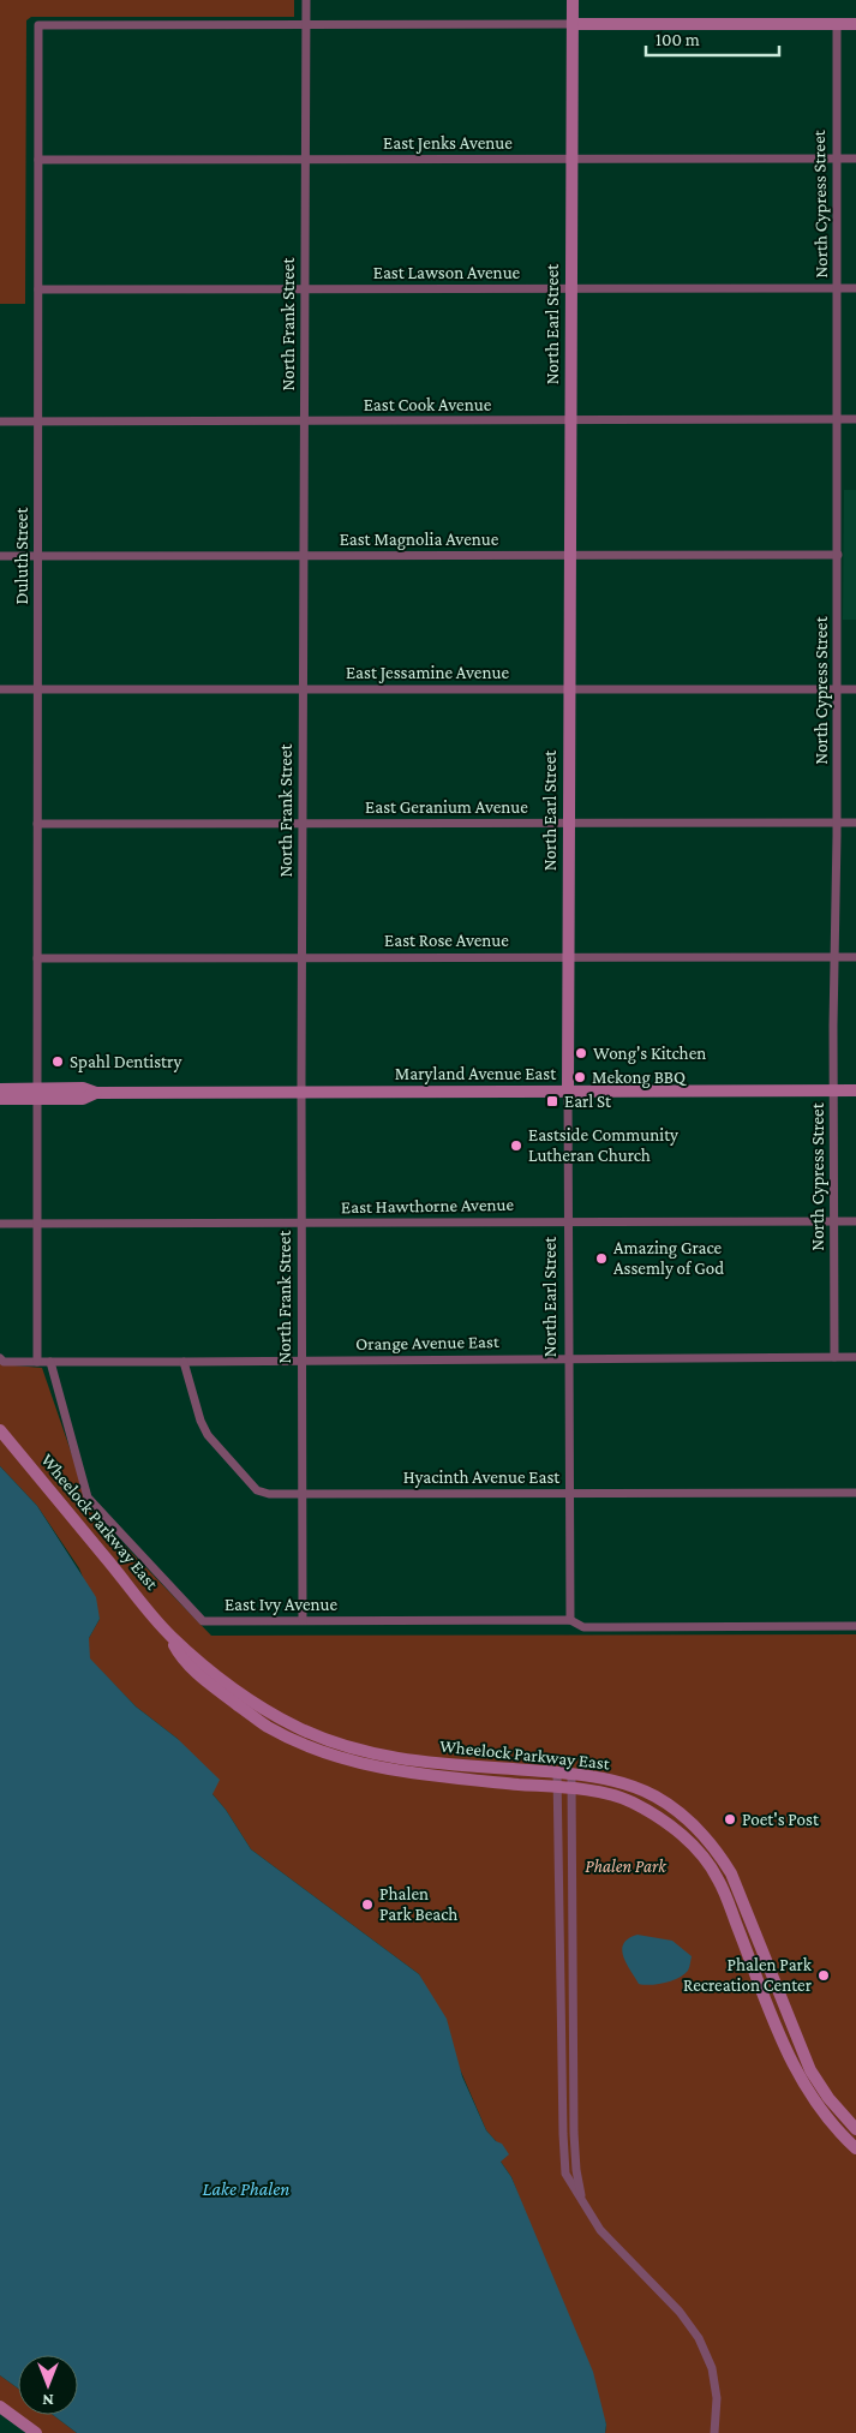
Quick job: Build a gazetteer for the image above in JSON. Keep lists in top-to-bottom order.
{
  "streets": {
    "street": [
      "East Jenks Avenue",
      "North Cypress Street",
      "East Lawson Avenue",
      "North Frank Street",
      "North Earl Street",
      "East Cook Avenue",
      "East Magnolia Avenue",
      "Duluth Street",
      "East Jessamine Avenue",
      "East Geranium Avenue",
      "East Rose Avenue",
      "Maryland Avenue East",
      "East Hawthorne Avenue",
      "Orange Avenue East",
      "Hyacinth Avenue East",
      "Wheelock Parkway East",
      "East Ivy Avenue"
    ]
  },
  "crossings": [
    ["East Jenks Avenue", "North Cypress Street"],
    ["East Jenks Avenue", "North Frank Street"],
    ["East Jenks Avenue", "North Earl Street"],
    ["East Jenks Avenue", "Duluth Street"],
    ["North Cypress Street", "East Lawson Avenue"],
    ["North Cypress Street", "East Cook Avenue"],
    ["North Cypress Street", "East Magnolia Avenue"],
    ["North Cypress Street", "East Jessamine Avenue"],
    ["North Cypress Street", "East Geranium Avenue"],
    ["North Cypress Street", "East Rose Avenue"],
    ["North Cypress Street", "Maryland Avenue East"],
    ["North Cypress Street", "East Hawthorne Avenue"],
    ["North Cypress Street", "Orange Avenue East"],
    ["East Lawson Avenue", "North Frank Street"],
    ["East Lawson Avenue", "North Earl Street"],
    ["East Lawson Avenue", "Duluth Street"],
    ["North Frank Street", "East Cook Avenue"],
    ["North Frank Street", "East Magnolia Avenue"],
    ["North Frank Street", "Duluth Street"],
    ["North Frank Street", "East Jessamine Avenue"],
    ["North Frank Street", "East Geranium Avenue"],
    ["North Frank Street", "East Rose Avenue"],
    ["North Frank Street", "Maryland Avenue East"],
    ["North Frank Street", "East Hawthorne Avenue"],
    ["North Frank Street", "Orange Avenue East"],
    ["North Frank Street", "Hyacinth Avenue East"],
    ["North Frank Street", "East Ivy Avenue"],
    ["North Earl Street", "East Cook Avenue"],
    ["North Earl Street", "East Magnolia Avenue"],
    ["North Earl Street", "East Jessamine Avenue"],
    ["North Earl Street", "East Geranium Avenue"],
    ["North Earl Street", "East Rose Avenue"],
    ["North Earl Street", "Maryland Avenue East"],
    ["North Earl Street", "East Hawthorne Avenue"],
    ["North Earl Street", "Orange Avenue East"],
    ["North Earl Street", "Hyacinth Avenue East"],
    ["North Earl Street", "East Ivy Avenue"],
    ["East Cook Avenue", "Duluth Street"],
    ["East Magnolia Avenue", "Duluth Street"],
    ["Duluth Street", "East Jessamine Avenue"],
    ["Duluth Street", "East Geranium Avenue"],
    ["Duluth Street", "East Rose Avenue"],
    ["Duluth Street", "Maryland Avenue East"],
    ["Duluth Street", "East Hawthorne Avenue"],
    ["Duluth Street", "Orange Avenue East"],
    ["Orange Avenue East", "Hyacinth Avenue East"],
    ["Orange Avenue East", "East Ivy Avenue"]
  ],
  "water": ["Lake Phalen"],
  "parks": ["Phalen Park"],
  "places": {
    "other": [
      "Wong's Kitchen",
      "Spahl Dentistry",
      "Mekong BBQ",
      "Eastside Community Lutheran Church",
      "Amazing Grace Assemly of God",
      "Poet's Post",
      "Phalen Park Beach",
      "Phalen Park Recreation Center"
    ],
    "transit": ["Earl St"]
  },
  "scale_bar": "100 m",
  "north": "bottom"
}
